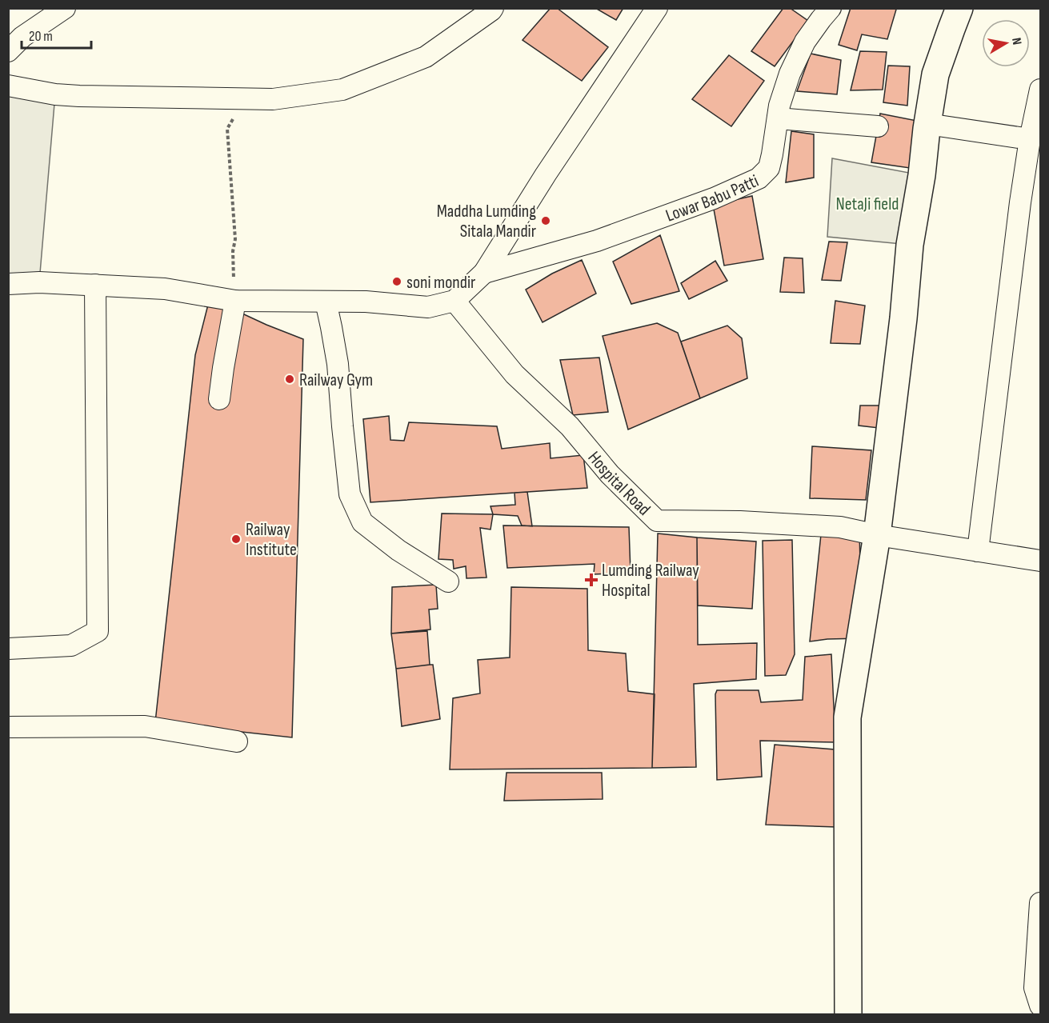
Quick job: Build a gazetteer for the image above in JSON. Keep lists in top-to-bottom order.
{
  "streets": {
    "street": ["Lowar Babu Patti", "Hospital Road"]
  },
  "parks": ["NetaJi field"],
  "places": {
    "other": [
      "Maddha Lumding Sitala Mandir",
      "soni mondir",
      "Railway Gym",
      "Railway Institute"
    ],
    "health": ["Lumding Railway Hospital"]
  },
  "scale_bar": "20 m",
  "north": "right"
}
